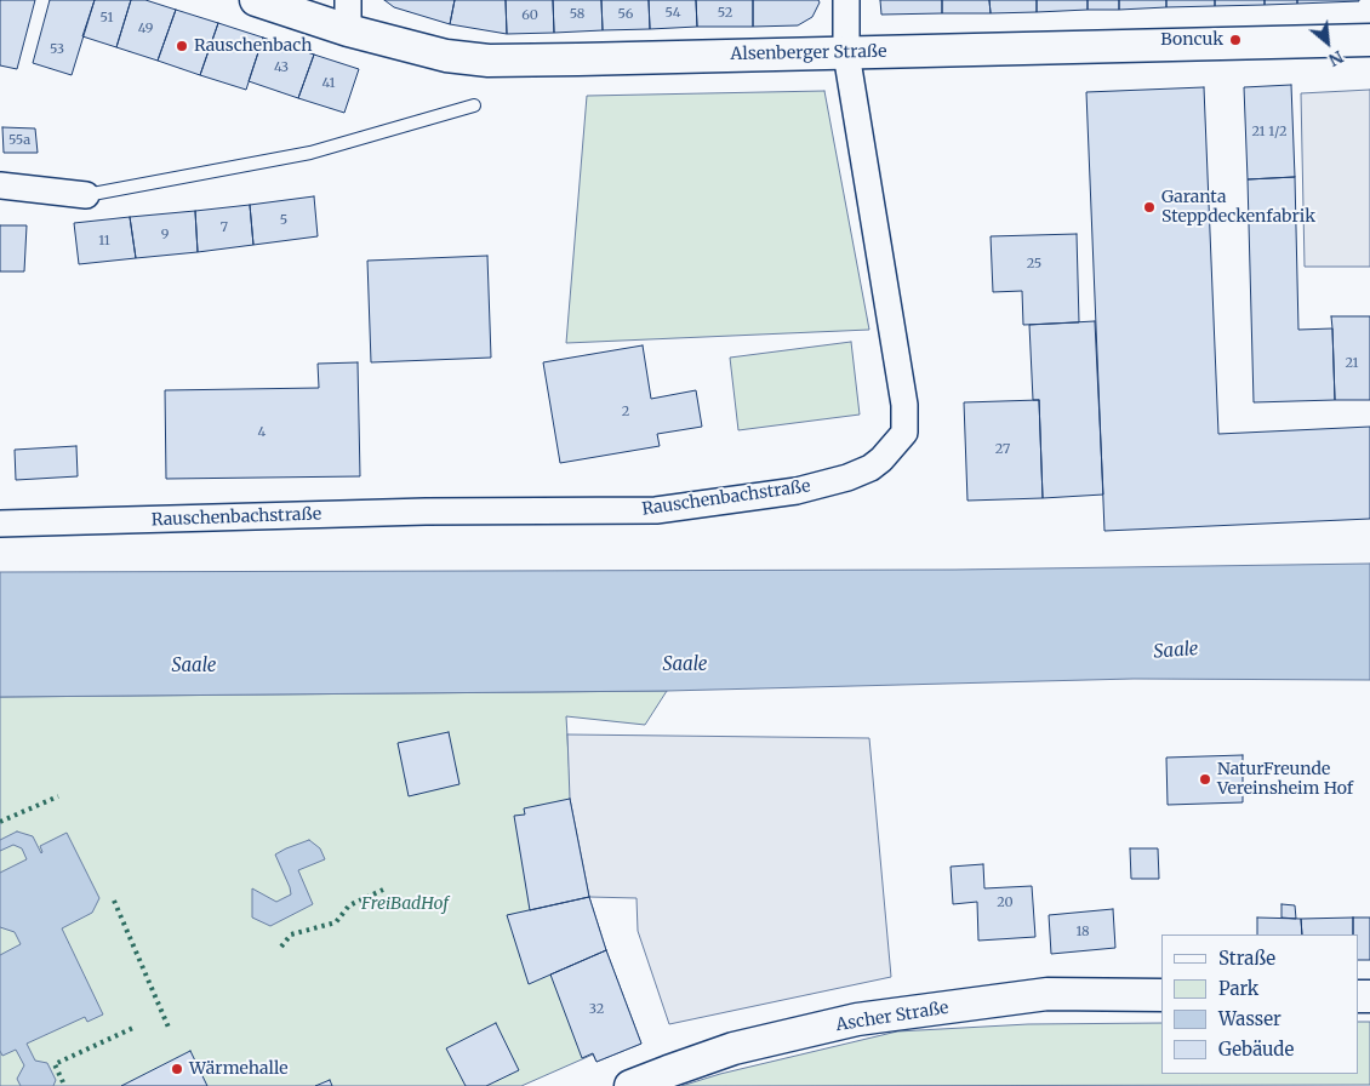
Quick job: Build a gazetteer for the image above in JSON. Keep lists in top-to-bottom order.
{
  "streets": {
    "street": ["Alsenberger Straße", "Rauschenbachstraße", "Ascher Straße"]
  },
  "crossings": [
    ["Alsenberger Straße", "Rauschenbachstraße"]
  ],
  "water": ["Saale"],
  "parks": ["FreiBadHof"],
  "places": [
    "Boncuk",
    "Rauschenbach",
    "Garanta Steppdeckenfabrik",
    "NaturFreunde Vereinsheim Hof",
    "Wärmehalle"
  ],
  "house_numbers": [
    "54",
    "52",
    "58",
    "56",
    "60",
    "51",
    "49",
    "53",
    "43",
    "41",
    "21 1/2",
    "55a",
    "5",
    "7",
    "9",
    "11",
    "25",
    "21",
    "2",
    "4",
    "27",
    "20",
    "18",
    "32"
  ],
  "legend": [
    "Straße",
    "Park",
    "Wasser",
    "Gebäude"
  ],
  "north": "bottom right"
}
